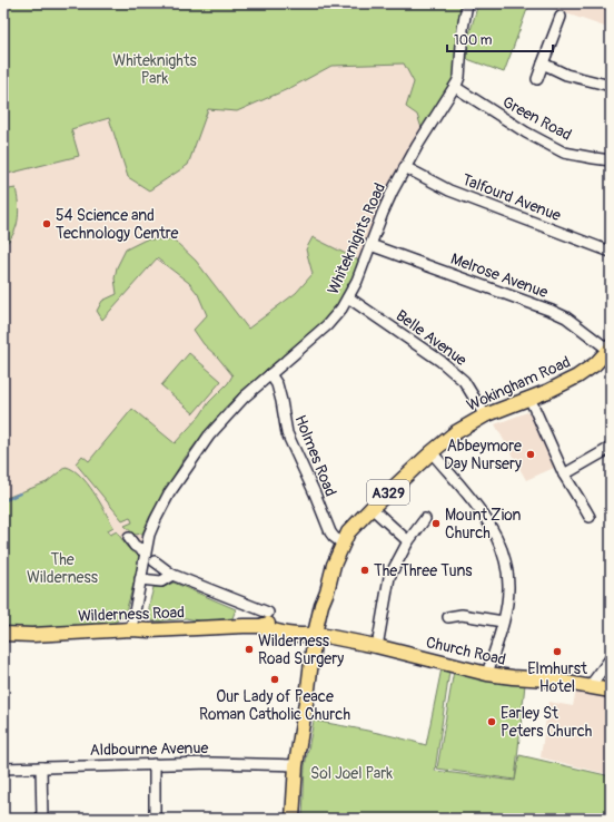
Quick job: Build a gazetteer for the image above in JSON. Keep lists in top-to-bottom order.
{
  "streets": {
    "main road": [
      "Wokingham Road",
      "A329",
      "Wilderness Road",
      "Church Road"
    ],
    "street": [
      "Green Road",
      "Talfourd Avenue",
      "Whiteknights Road",
      "Melrose Avenue",
      "Belle Avenue",
      "Holmes Road",
      "Aldbourne Avenue"
    ]
  },
  "crossings": [
    ["Green Road", "Whiteknights Road"],
    ["Talfourd Avenue", "Whiteknights Road"],
    ["Whiteknights Road", "Melrose Avenue"],
    ["Whiteknights Road", "Belle Avenue"],
    ["Whiteknights Road", "Holmes Road"],
    ["Whiteknights Road", "Wilderness Road"],
    ["Melrose Avenue", "Wokingham Road"],
    ["Belle Avenue", "Wokingham Road"],
    ["Wokingham Road", "Holmes Road"],
    ["Wokingham Road", "Wilderness Road"],
    ["Wokingham Road", "Church Road"],
    ["Wokingham Road", "Aldbourne Avenue"],
    ["Wilderness Road", "Church Road"]
  ],
  "parks": ["Whiteknights Park", "The Wilderness", "Sol Joel Park"],
  "places": [
    "54 Science and Technology Centre",
    "Abbeymore Day Nursery",
    "Mount Zion Church",
    "The Three Tuns",
    "Wilderness Road Surgery",
    "Elmhurst Hotel",
    "Our Lady of Peace Roman Catholic Church",
    "Earley St Peters Church"
  ],
  "scale_bar": "100 m"
}
